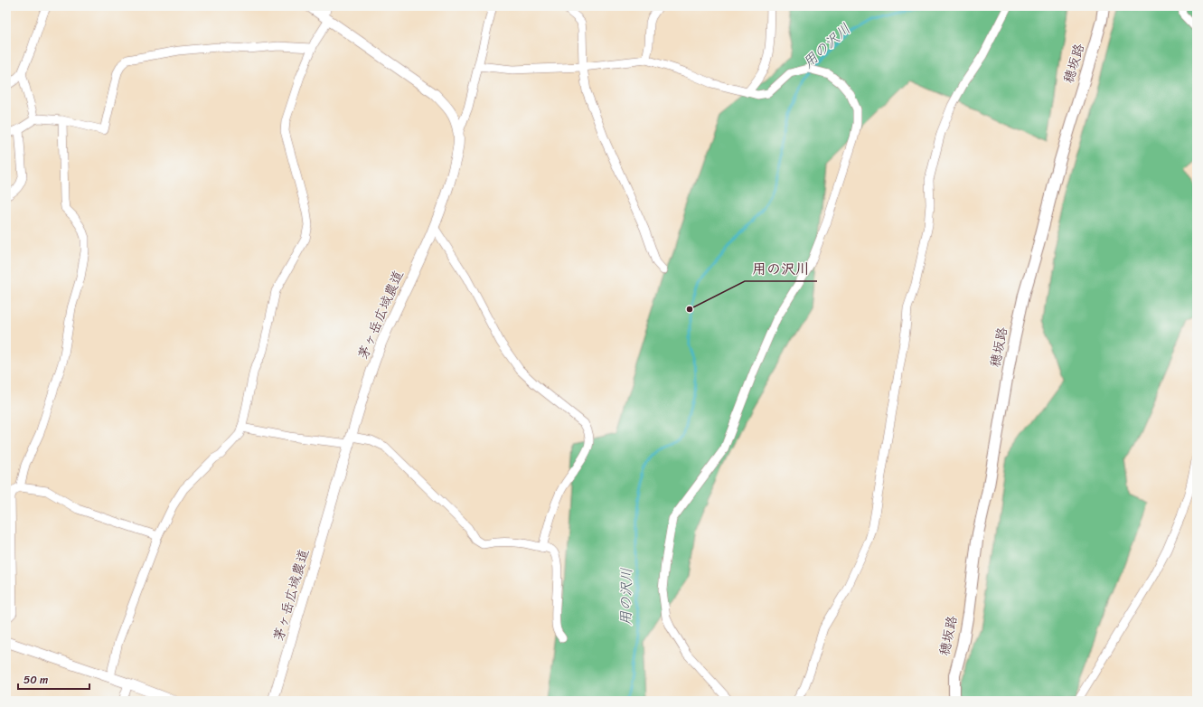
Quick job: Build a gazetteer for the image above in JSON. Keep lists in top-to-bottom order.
{
  "streets": {
    "main road": ["穂坂路"],
    "street": ["茅ヶ岳広域農道"]
  },
  "water": ["用の沢川"],
  "places": ["用の沢川"],
  "scale_bar": "50 m"
}
